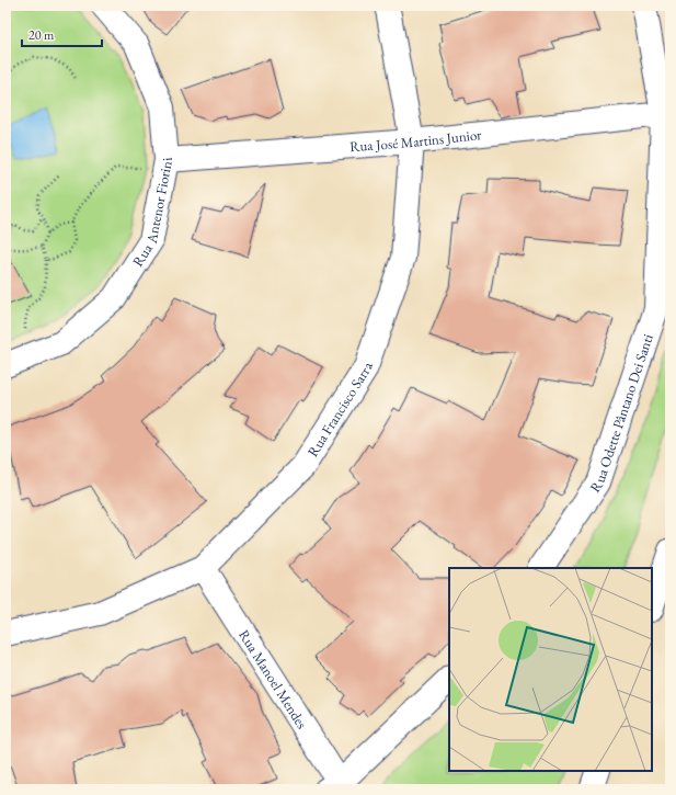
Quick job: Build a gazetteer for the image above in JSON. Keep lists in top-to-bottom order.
{
  "streets": {
    "street": [
      "Rua José Martins Junior",
      "Rua Antenor Fiorini",
      "Rua Francisco Sarra",
      "Rua Odette Pântano Dei Santi",
      "Rua Manoel Mendes"
    ]
  },
  "crossings": [
    ["Rua José Martins Junior", "Rua Antenor Fiorini"],
    ["Rua José Martins Junior", "Rua Francisco Sarra"],
    ["Rua José Martins Junior", "Rua Odette Pântano Dei Santi"],
    ["Rua Francisco Sarra", "Rua Manoel Mendes"]
  ],
  "scale_bar": "20 m"
}
